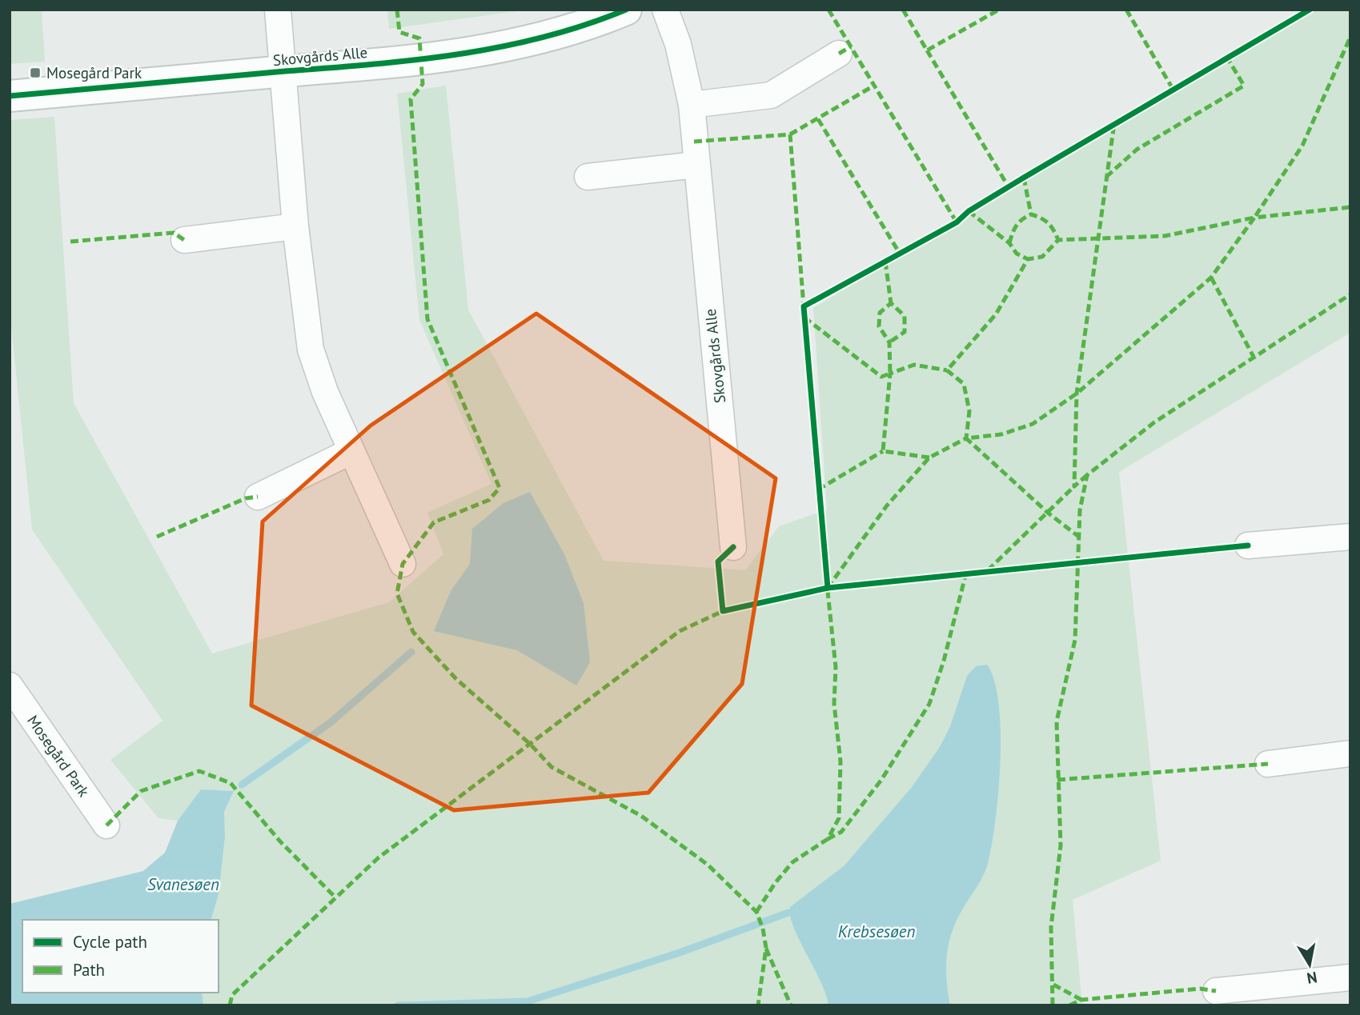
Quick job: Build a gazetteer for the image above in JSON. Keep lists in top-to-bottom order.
{
  "streets": {
    "street": ["Skovgårds Alle", "Mosegård Park"]
  },
  "water": ["Svanesøen", "Krebsesøen"],
  "places": {
    "transit": ["Mosegård Park"]
  },
  "legend": ["Cycle path", "Path"],
  "north": "bottom"
}
